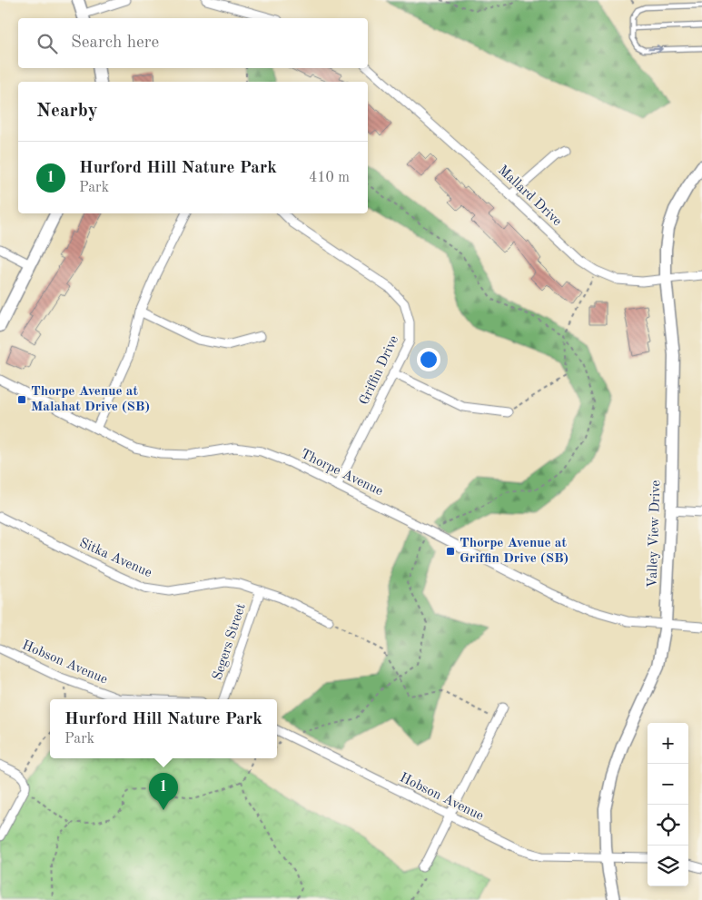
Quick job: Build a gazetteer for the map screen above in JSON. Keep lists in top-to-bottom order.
{
  "streets": {
    "street": [
      "Mallard Drive",
      "Griffin Drive",
      "Thorpe Avenue",
      "Valley View Drive",
      "Sitka Avenue",
      "Segers Street",
      "Hobson Avenue"
    ]
  },
  "crossings": [
    ["Mallard Drive", "Valley View Drive"],
    ["Griffin Drive", "Thorpe Avenue"],
    ["Thorpe Avenue", "Valley View Drive"],
    ["Valley View Drive", "Hobson Avenue"],
    ["Sitka Avenue", "Segers Street"]
  ],
  "places": {
    "transit": ["Thorpe Avenue at Malahat Drive (SB)", "Thorpe Avenue at Griffin Drive (SB)"]
  },
  "page": {
    "search": "Search here",
    "heading": "Nearby",
    "list": [
      {
        "mark": "1",
        "name": "Hurford Hill Nature Park",
        "note": "Park",
        "value": "410 m"
      }
    ],
    "popup": ["Hurford Hill Nature Park", "Park"],
    "map_buttons": ["+", "−"],
    "pins": "1"
  }
}
